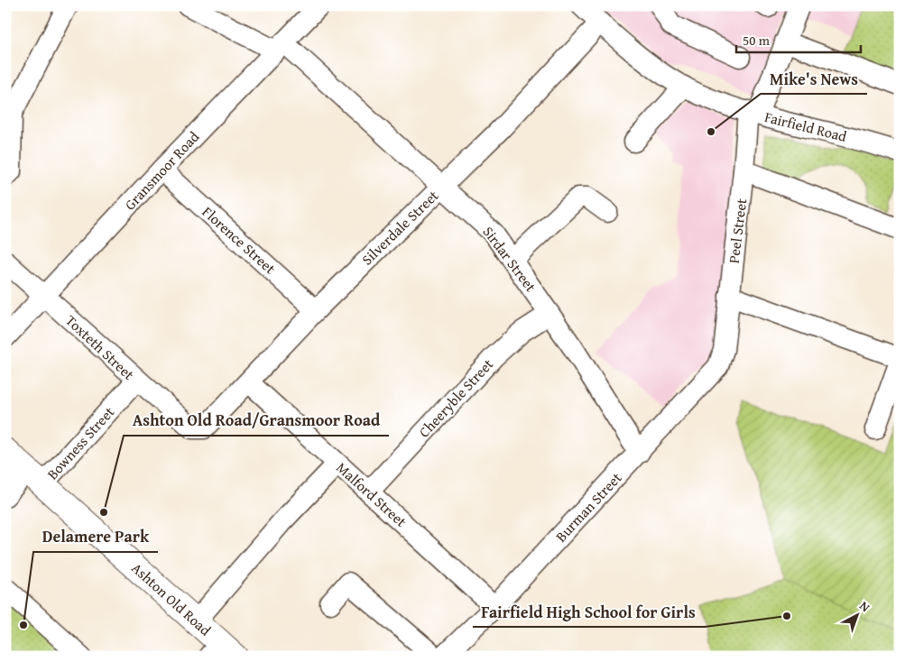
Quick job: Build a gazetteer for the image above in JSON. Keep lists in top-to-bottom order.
{
  "streets": {
    "highway": ["Ashton Old Road"],
    "street": [
      "Fairfield Road",
      "Gransmoor Road",
      "Silverdale Street",
      "Peel Street",
      "Florence Street",
      "Sirdar Street",
      "Toxteth Street",
      "Cheeryble Street",
      "Bowness Street",
      "Malford Street",
      "Burman Street"
    ]
  },
  "crossings": [
    ["Fairfield Road", "Silverdale Street"],
    ["Fairfield Road", "Peel Street"],
    ["Gransmoor Road", "Florence Street"],
    ["Gransmoor Road", "Sirdar Street"],
    ["Gransmoor Road", "Toxteth Street"],
    ["Silverdale Street", "Florence Street"],
    ["Silverdale Street", "Sirdar Street"],
    ["Silverdale Street", "Toxteth Street"],
    ["Silverdale Street", "Malford Street"],
    ["Peel Street", "Burman Street"],
    ["Sirdar Street", "Cheeryble Street"],
    ["Sirdar Street", "Burman Street"],
    ["Toxteth Street", "Bowness Street"],
    ["Cheeryble Street", "Malford Street"],
    ["Bowness Street", "Ashton Old Road"],
    ["Malford Street", "Burman Street"]
  ],
  "places": [
    "Mike's News",
    "Ashton Old Road/Gransmoor Road",
    "Fairfield High School for Girls",
    "Delamere Park"
  ],
  "scale_bar": "50 m",
  "north": "top right"
}
